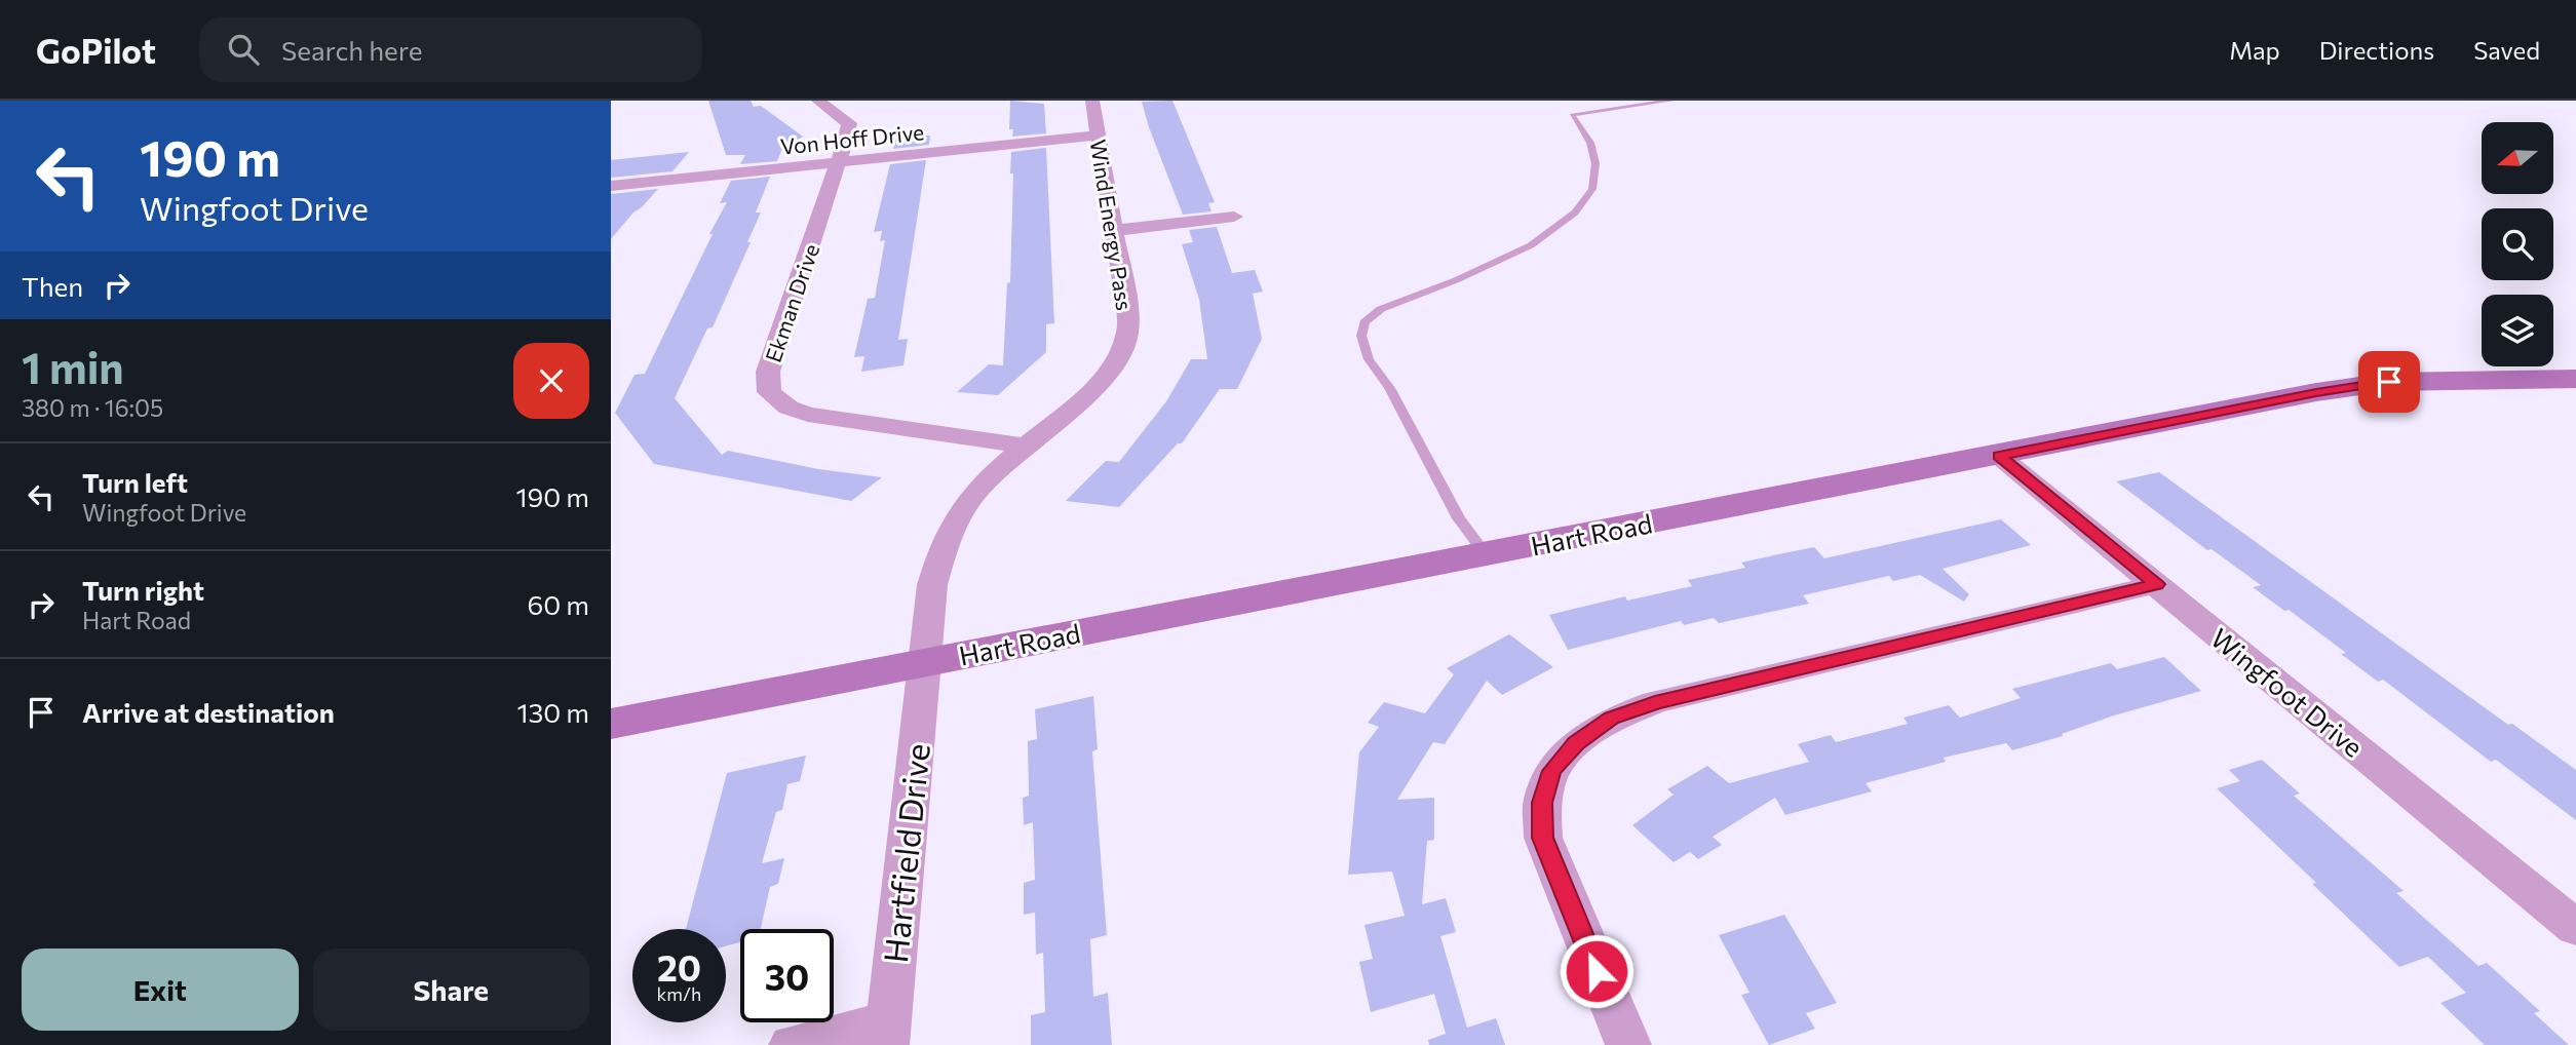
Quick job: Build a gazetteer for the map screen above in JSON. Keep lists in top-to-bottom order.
{
  "streets": {
    "street": [
      "Von Hoff Drive",
      "Wind Energy Pass",
      "Ekman Drive",
      "Hart Road",
      "Wingfoot Drive",
      "Hartfield Drive"
    ]
  },
  "crossings": [
    ["Von Hoff Drive", "Wind Energy Pass"],
    ["Von Hoff Drive", "Ekman Drive"],
    ["Wind Energy Pass", "Ekman Drive"],
    ["Wind Energy Pass", "Hart Road"],
    ["Wind Energy Pass", "Hartfield Drive"],
    ["Hart Road", "Wingfoot Drive"],
    ["Hart Road", "Hartfield Drive"]
  ],
  "north": "left",
  "page": {
    "header": "GoPilot",
    "search": "Search here",
    "nav": ["Map", "Directions", "Saved"],
    "turn": ["190 m", "Wingfoot Drive"],
    "then": "Then",
    "heading": ["1 min", "380 m · 16:05"],
    "list": [
      {
        "name": "Turn left",
        "note": "Wingfoot Drive",
        "value": "190 m"
      },
      {
        "name": "Turn right",
        "note": "Hart Road",
        "value": "60 m"
      },
      {
        "name": "Arrive at destination",
        "value": "130 m"
      }
    ],
    "speed": "20 km/h",
    "limit": "30",
    "buttons": ["Exit", "Share"]
  }
}
